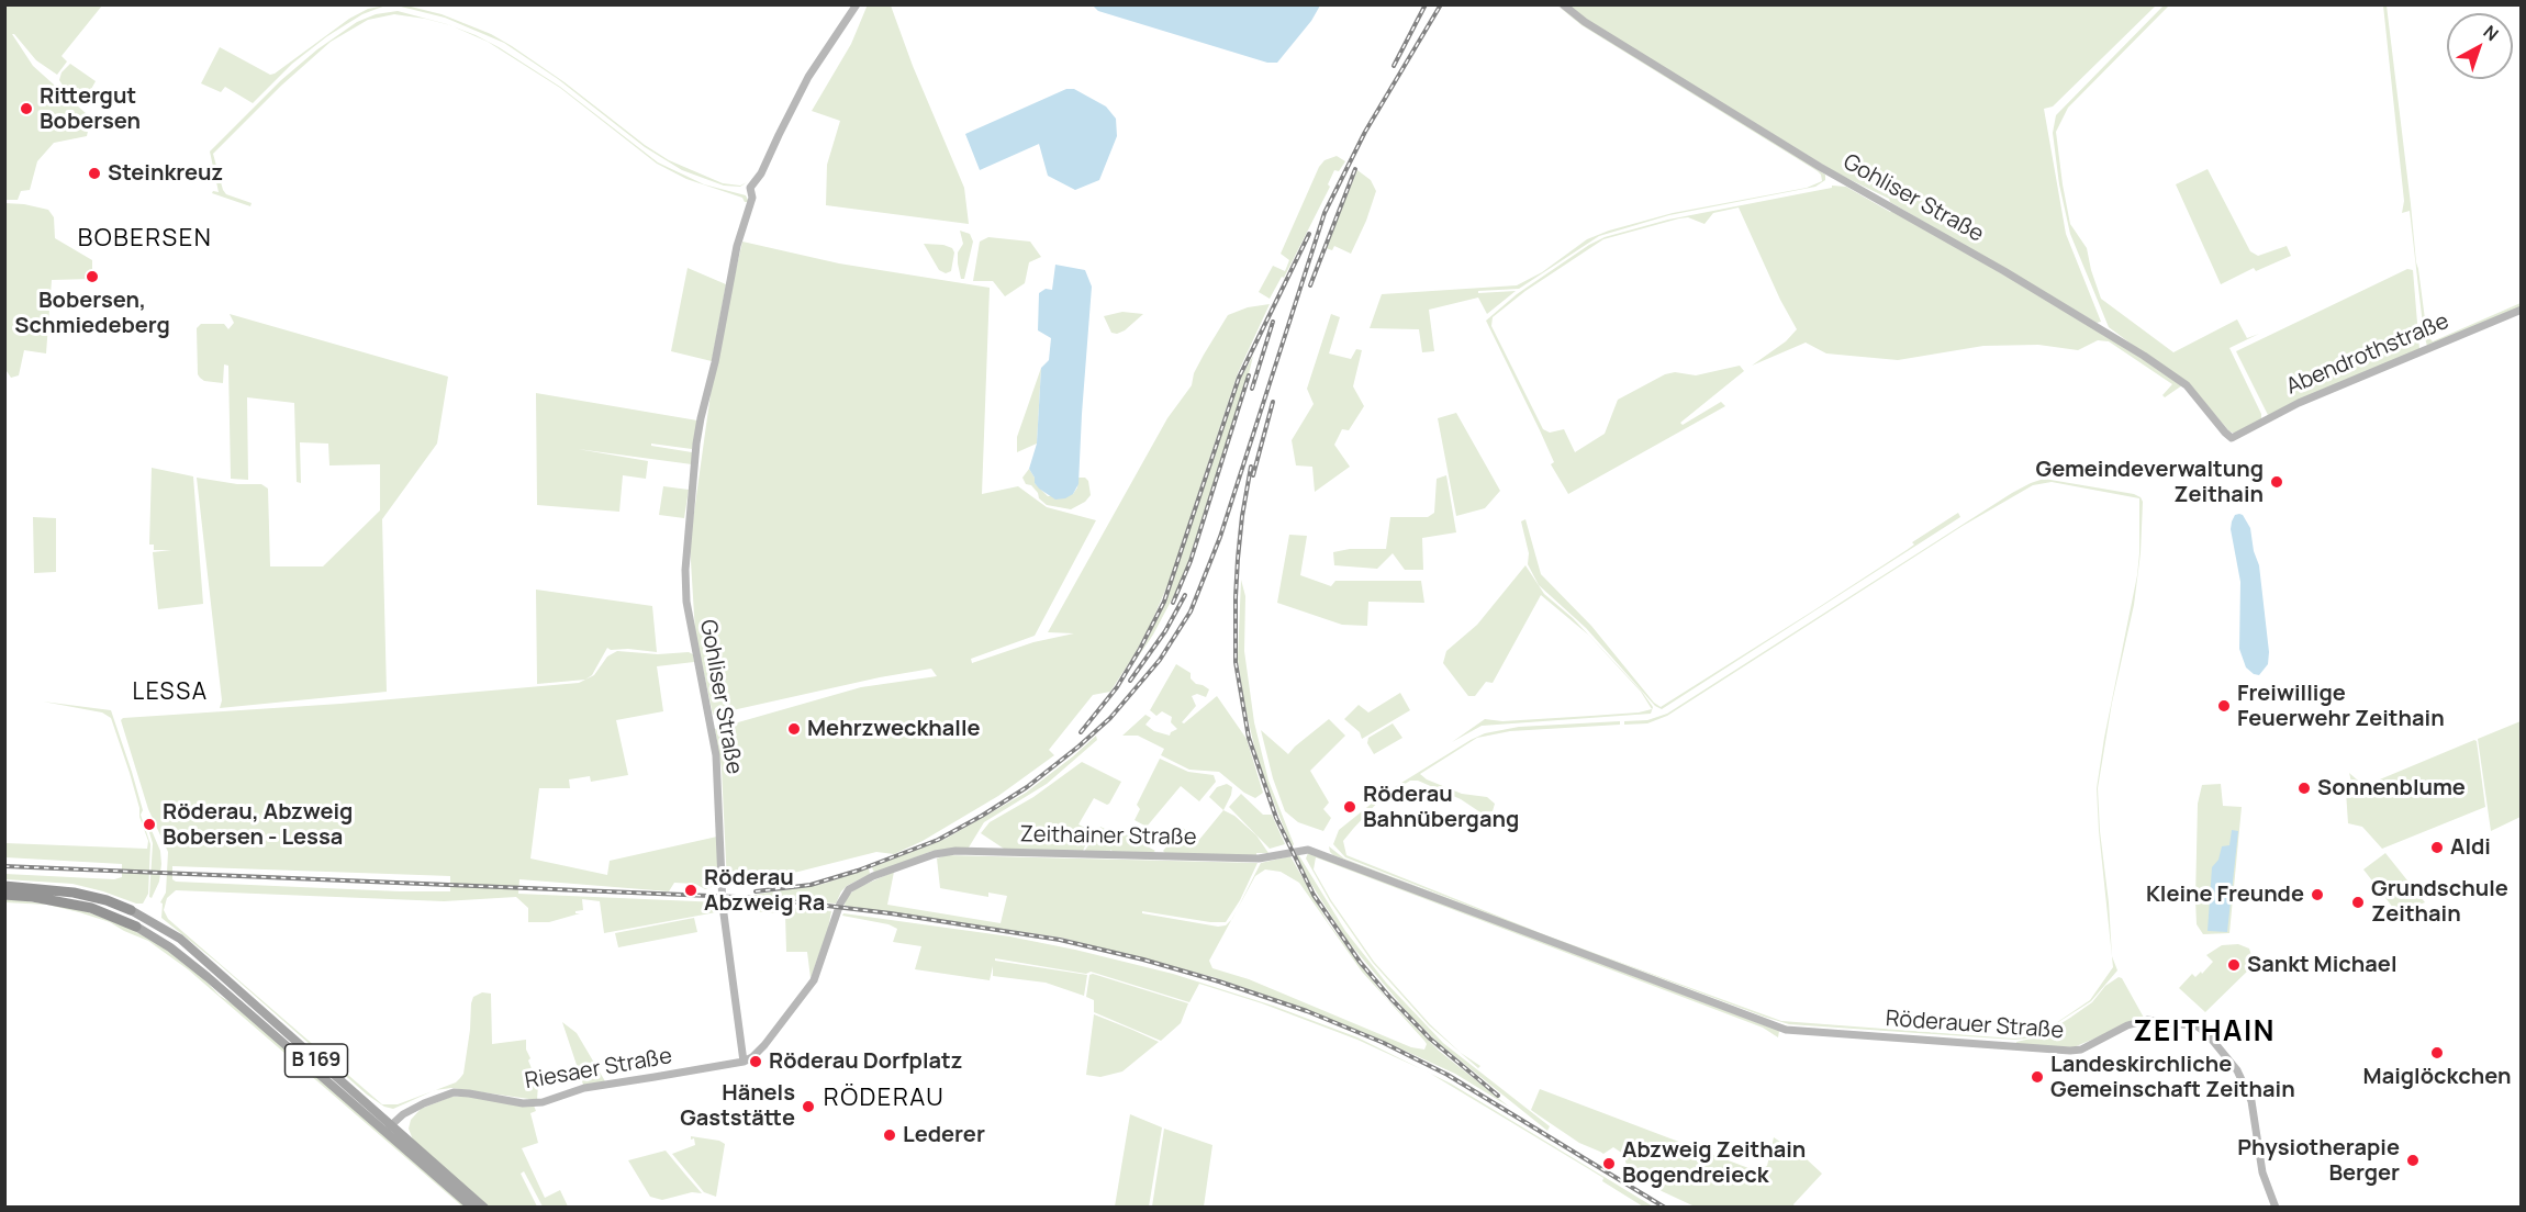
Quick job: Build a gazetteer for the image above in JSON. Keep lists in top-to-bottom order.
{
  "streets": {
    "highway": ["B 169"],
    "street": [
      "Gohliser Straße",
      "Abendrothstraße",
      "Zeithainer Straße",
      "Röderauer Straße",
      "Riesaer Straße"
    ]
  },
  "crossings": [
    ["Gohliser Straße", "Abendrothstraße"],
    ["Gohliser Straße", "Zeithainer Straße"],
    ["Gohliser Straße", "Riesaer Straße"],
    ["Zeithainer Straße", "Röderauer Straße"],
    ["Zeithainer Straße", "Riesaer Straße"],
    ["B 169", "Riesaer Straße"]
  ],
  "districts": [
    "BOBERSEN",
    "LESSA",
    "ZEITHAIN",
    "RÖDERAU"
  ],
  "places": [
    "Rittergut Bobersen",
    "Steinkreuz",
    "Bobersen, Schmiedeberg",
    "Gemeindeverwaltung Zeithain",
    "Freiwillige Feuerwehr Zeithain",
    "Mehrzweckhalle",
    "Sonnenblume",
    "Röderau Bahnübergang",
    "Röderau, Abzweig Bobersen - Lessa",
    "Aldi",
    "Röderau Abzweig Ra",
    "Kleine Freunde",
    "Grundschule Zeithain",
    "Sankt Michael",
    "Maiglöckchen",
    "Röderau Dorfplatz",
    "Landeskirchliche Gemeinschaft Zeithain",
    "Hänels Gaststätte",
    "Lederer",
    "Physiotherapie Berger",
    "Abzweig Zeithain Bogendreieck"
  ],
  "north": "top right"
}
